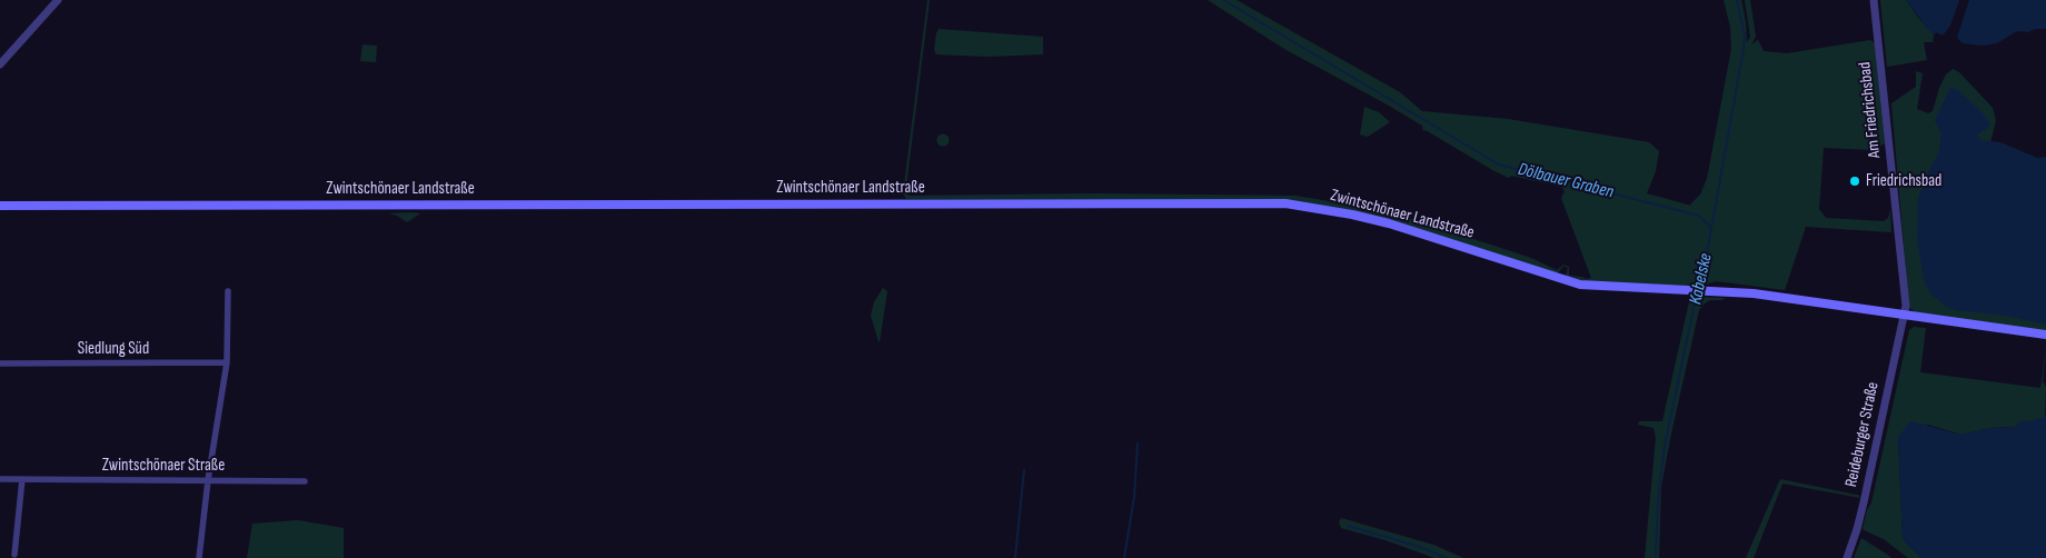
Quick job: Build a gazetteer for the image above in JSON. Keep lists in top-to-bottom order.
{
  "streets": {
    "main road": ["Zwintschönaer Landstraße"],
    "street": [
      "Am Friedrichsbad",
      "Siedlung Süd",
      "Reideburger Straße",
      "Zwintschönaer Straße"
    ]
  },
  "crossings": [
    ["Am Friedrichsbad", "Zwintschönaer Landstraße"],
    ["Am Friedrichsbad", "Reideburger Straße"],
    ["Zwintschönaer Landstraße", "Reideburger Straße"]
  ],
  "water": ["Dölbauer Graben", "Kabelske"],
  "places": ["Friedrichsbad"]
}
